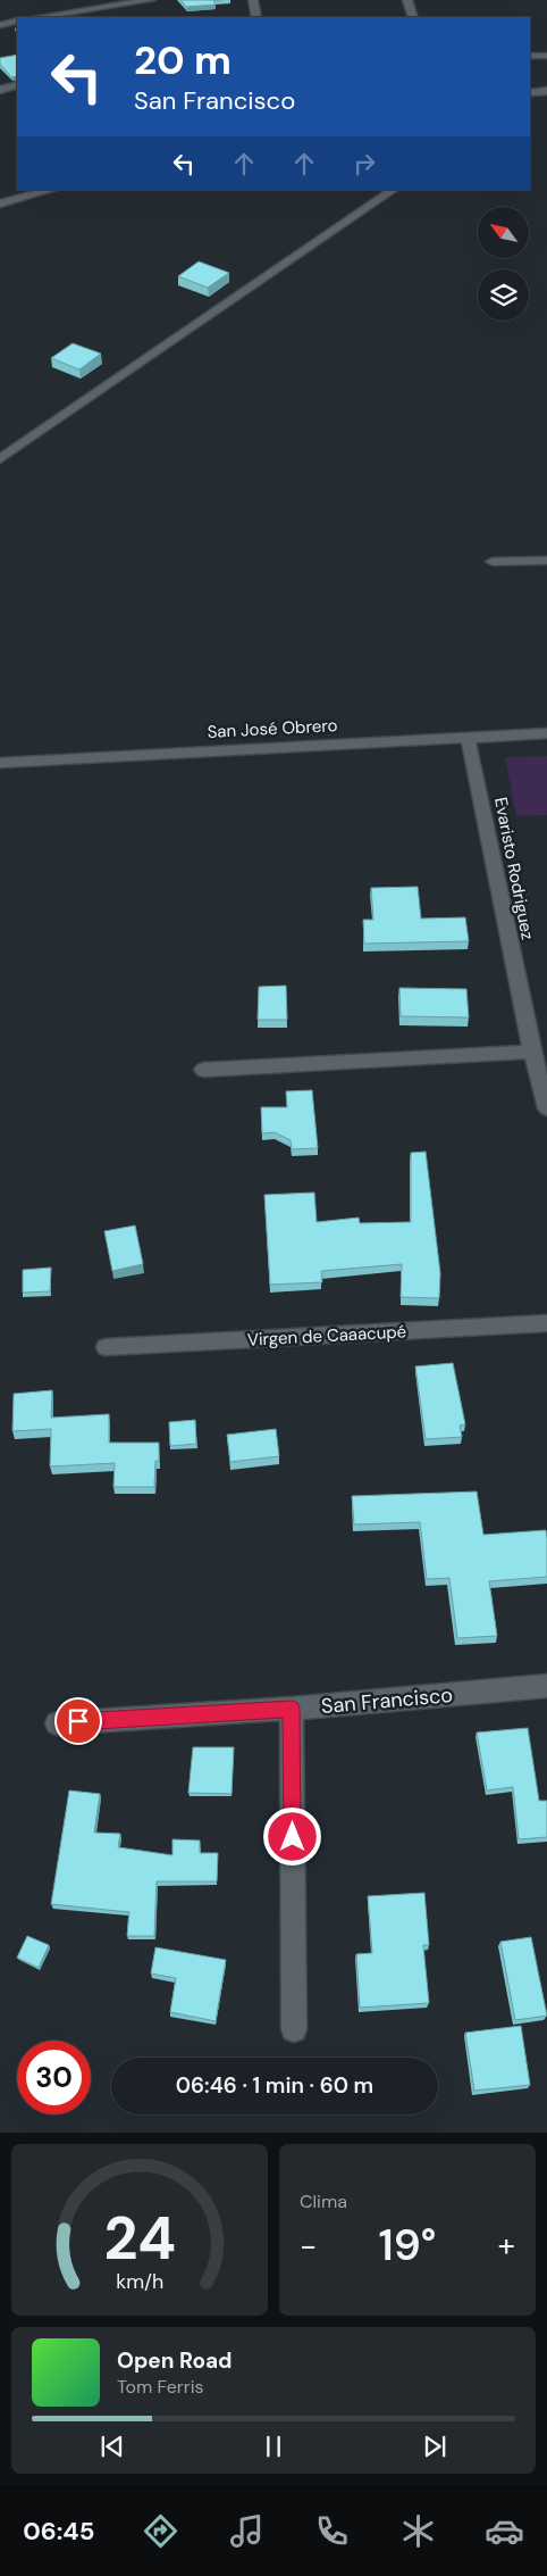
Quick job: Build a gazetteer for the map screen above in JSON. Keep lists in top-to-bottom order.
{
  "streets": {
    "street": [
      "San José Obrero",
      "Evaristo Rodriguez",
      "Virgen de Caaacupé",
      "San Francisco"
    ]
  },
  "crossings": [
    ["San José Obrero", "Evaristo Rodriguez"]
  ],
  "north": "top left",
  "page": {
    "turn": ["20 m", "San Francisco"],
    "limit": "30",
    "trip": "06:46 · 1 min · 60 m",
    "tile": "Clima",
    "heat": ["−", "19°", "+"],
    "song": ["Open Road", "Tom Ferris"],
    "tabs": "06:45",
    "gauge": ["24", "km/h"]
  }
}
